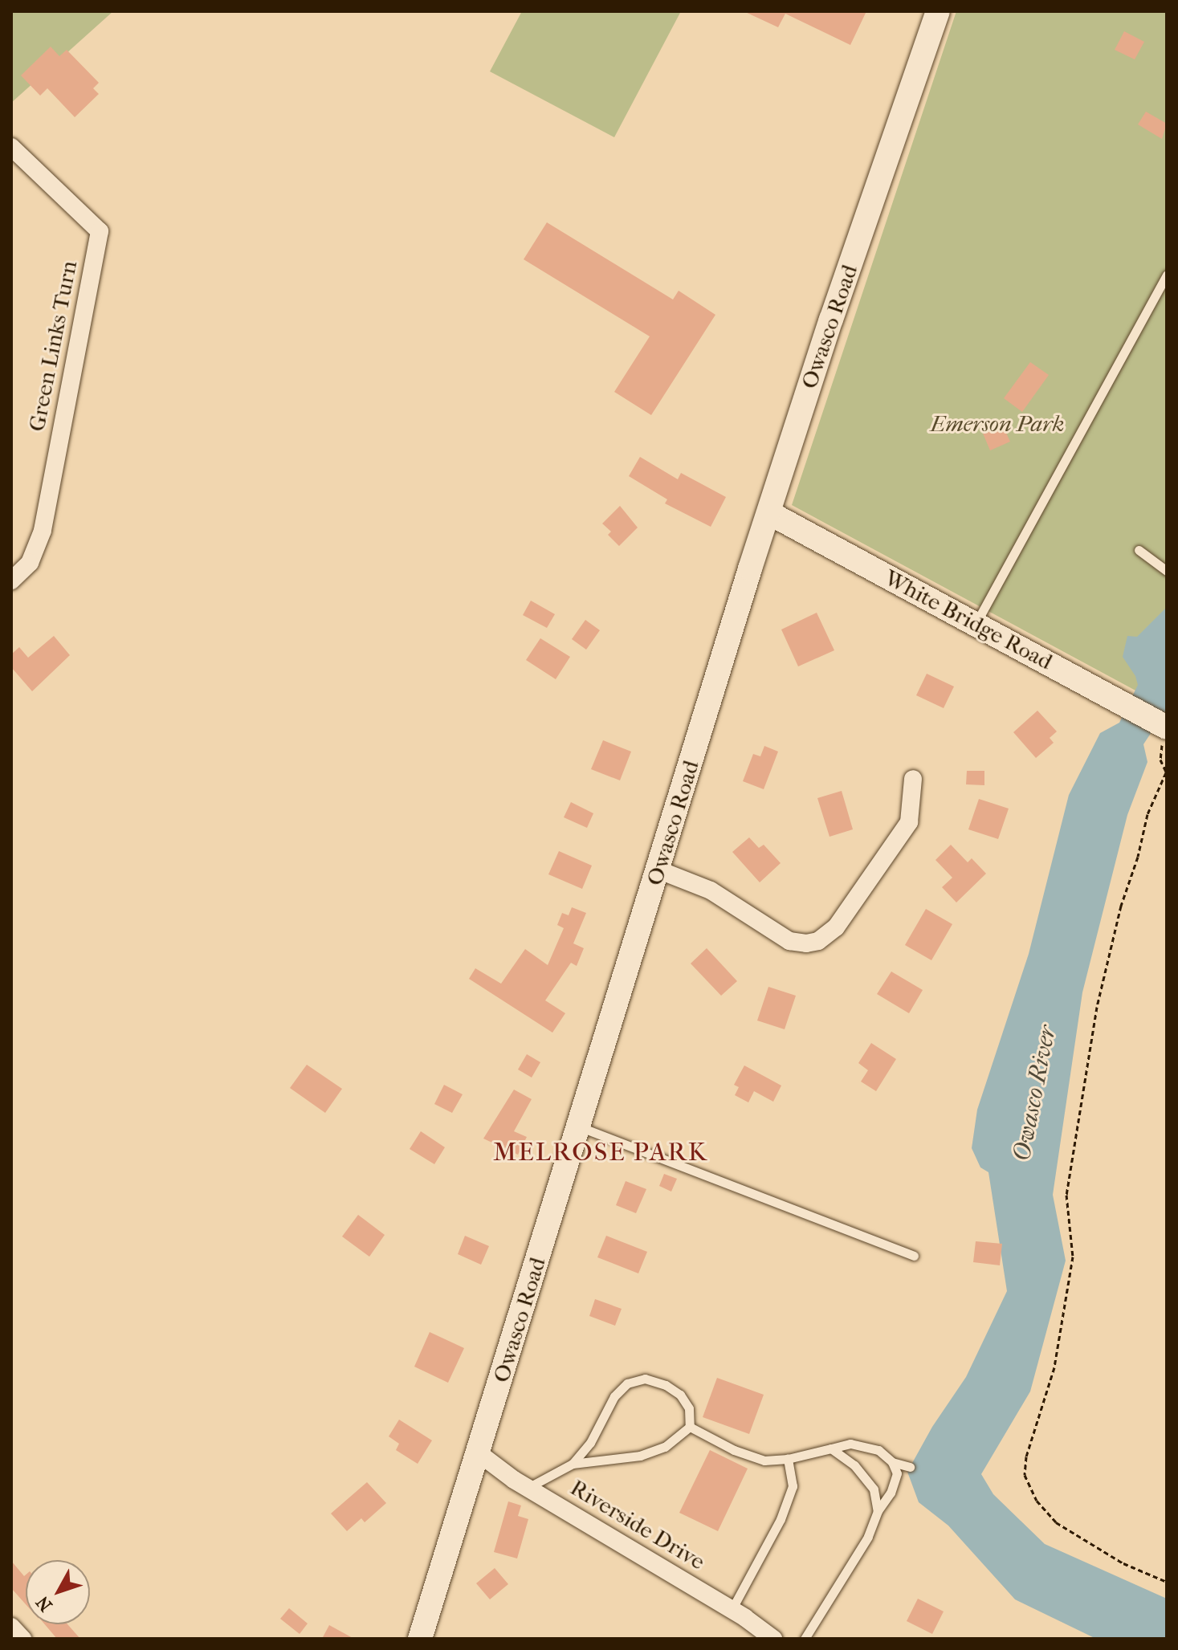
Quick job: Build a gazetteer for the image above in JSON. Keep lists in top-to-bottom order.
{
  "streets": {
    "main road": ["Owasco Road", "White Bridge Road"],
    "street": ["Green Links Turn", "Riverside Drive"]
  },
  "crossings": [
    ["Owasco Road", "White Bridge Road"],
    ["Owasco Road", "Riverside Drive"]
  ],
  "districts": ["MELROSE PARK"],
  "water": ["Owasco River"],
  "parks": ["Emerson Park"],
  "north": "bottom left"
}
